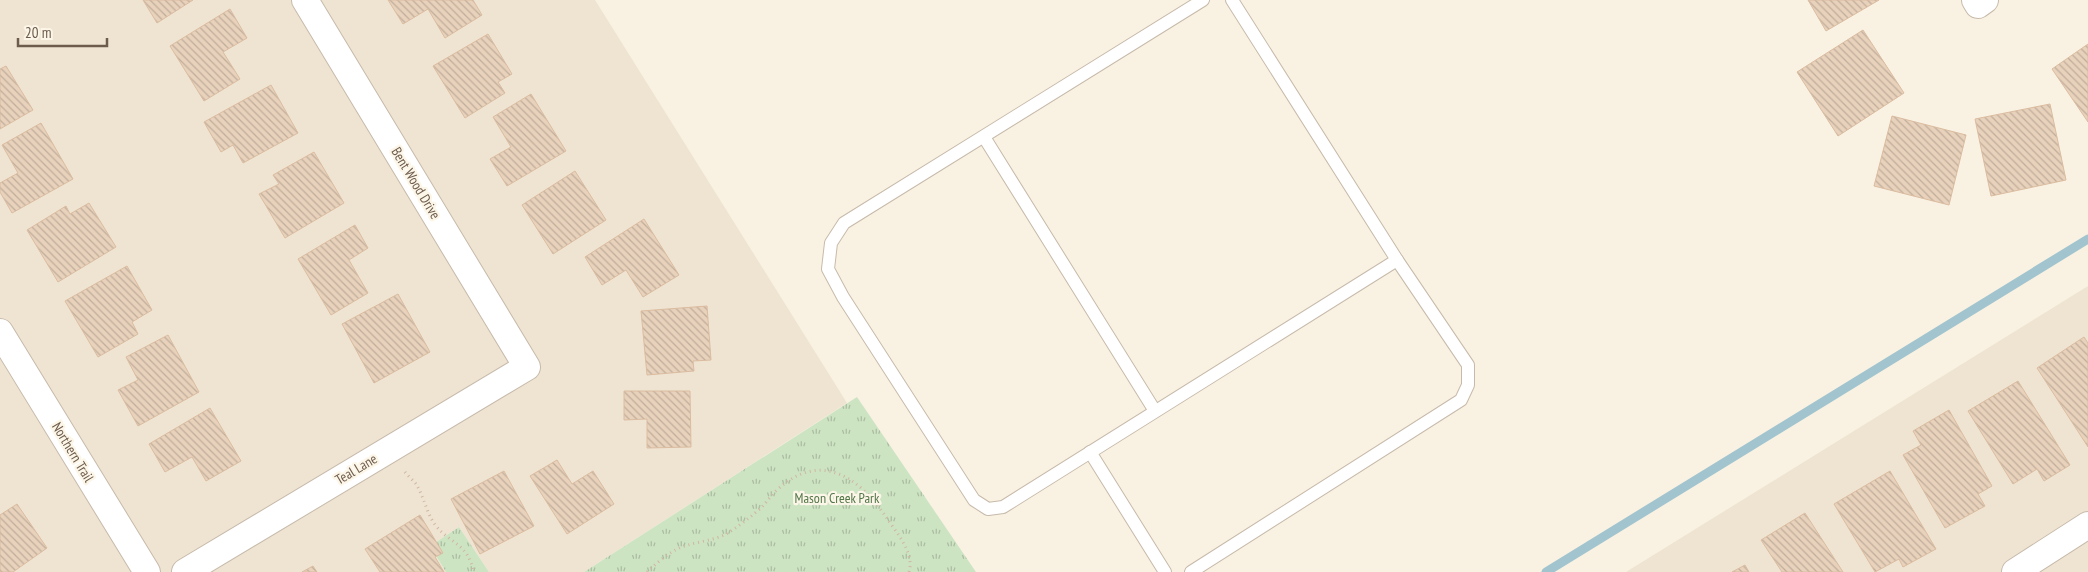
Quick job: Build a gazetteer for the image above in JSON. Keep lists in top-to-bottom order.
{
  "streets": {
    "street": ["Bent Wood Drive", "Northern Trail", "Teal Lane"]
  },
  "crossings": [
    ["Bent Wood Drive", "Teal Lane"]
  ],
  "parks": ["Mason Creek Park"],
  "scale_bar": "20 m"
}
